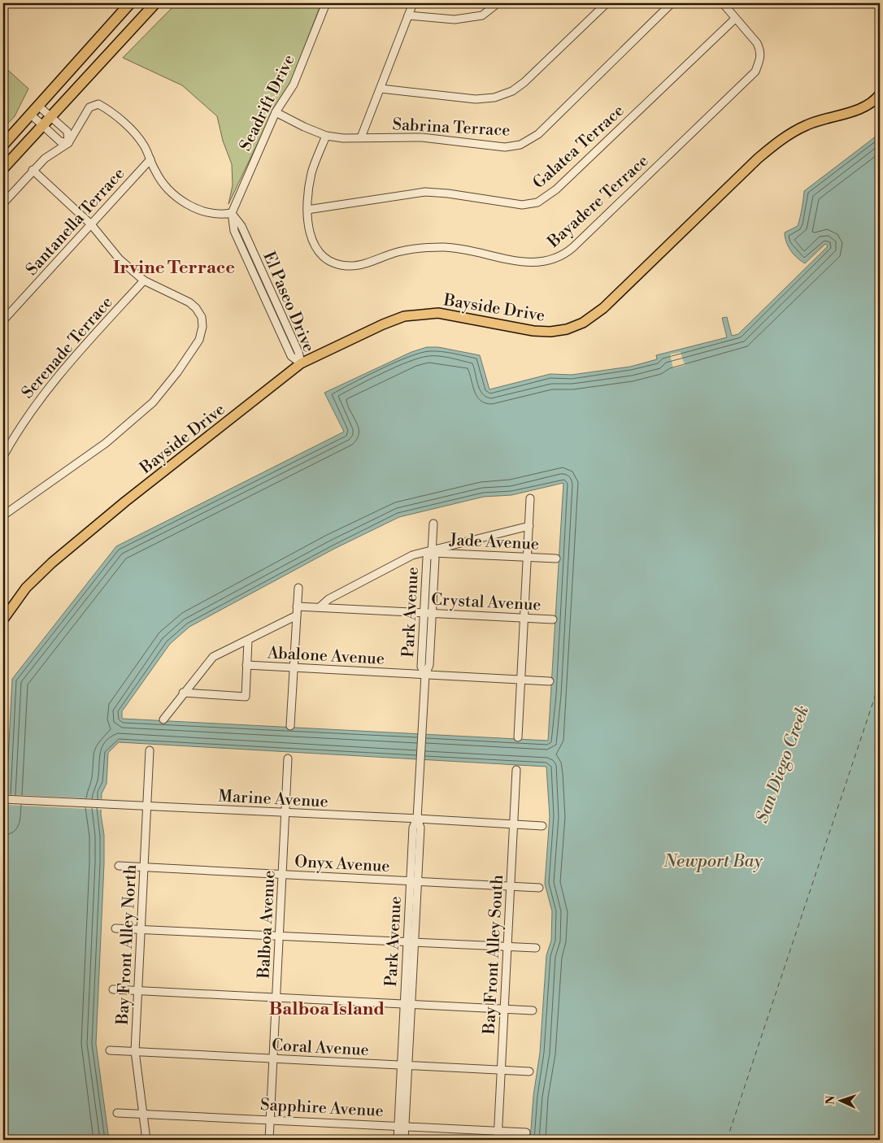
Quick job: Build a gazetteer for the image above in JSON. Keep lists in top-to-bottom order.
{
  "streets": {
    "main road": ["Bayside Drive"],
    "street": [
      "Seadrift Drive",
      "Sabrina Terrace",
      "Galatea Terrace",
      "Bayadere Terrace",
      "Santanella Terrace",
      "El Paseo Drive",
      "Serenade Terrace",
      "Jade Avenue",
      "Crystal Avenue",
      "Park Avenue",
      "Abalone Avenue",
      "Marine Avenue",
      "Onyx Avenue",
      "Balboa Avenue",
      "Bay Front Alley North",
      "Bay Front Alley South",
      "Coral Avenue",
      "Sapphire Avenue"
    ]
  },
  "crossings": [
    ["Seadrift Drive", "Sabrina Terrace"],
    ["Seadrift Drive", "El Paseo Drive"],
    ["Sabrina Terrace", "Bayadere Terrace"],
    ["Galatea Terrace", "Bayadere Terrace"],
    ["El Paseo Drive", "Bayside Drive"],
    ["Jade Avenue", "Park Avenue"],
    ["Crystal Avenue", "Park Avenue"],
    ["Park Avenue", "Abalone Avenue"],
    ["Park Avenue", "Marine Avenue"],
    ["Park Avenue", "Onyx Avenue"],
    ["Park Avenue", "Coral Avenue"],
    ["Park Avenue", "Sapphire Avenue"],
    ["Marine Avenue", "Balboa Avenue"],
    ["Marine Avenue", "Bay Front Alley North"],
    ["Marine Avenue", "Bay Front Alley South"],
    ["Onyx Avenue", "Balboa Avenue"],
    ["Onyx Avenue", "Bay Front Alley North"],
    ["Onyx Avenue", "Bay Front Alley South"],
    ["Balboa Avenue", "Coral Avenue"],
    ["Balboa Avenue", "Sapphire Avenue"],
    ["Bay Front Alley North", "Coral Avenue"],
    ["Bay Front Alley North", "Sapphire Avenue"],
    ["Bay Front Alley South", "Coral Avenue"],
    ["Bay Front Alley South", "Sapphire Avenue"]
  ],
  "districts": ["Irvine Terrace", "Balboa Island"],
  "water": ["San Diego Creek", "Newport Bay"],
  "north": "left"
}
